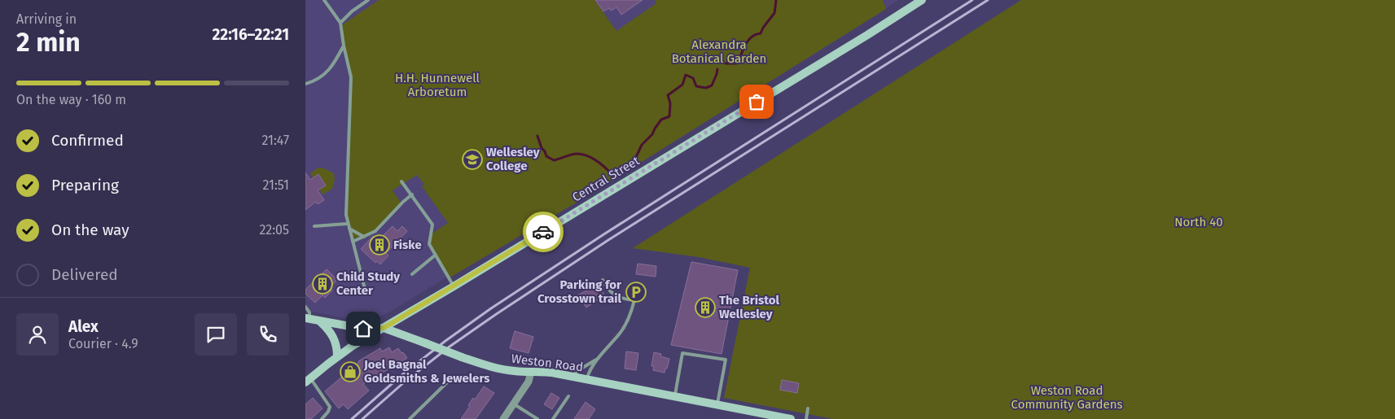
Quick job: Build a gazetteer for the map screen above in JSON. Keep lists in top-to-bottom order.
{
  "streets": {
    "main road": ["Central Street", "Weston Road"]
  },
  "crossings": [
    ["Central Street", "Weston Road"]
  ],
  "parks": [
    "Alexandra Botanical Garden",
    "H.H. Hunnewell Arboretum",
    "North 40",
    "Weston Road Community Gardens"
  ],
  "places": {
    "school or university": ["Wellesley College"],
    "building": ["Fiske", "Child Study Center", "The Bristol Wellesley"],
    "parking": ["Parking for Crosstown trail"],
    "shop": ["Joel Bagnal Goldsmiths & Jewelers"]
  },
  "page": {
    "heading": ["2 min", "Arriving in", "22:16–22:21"],
    "panel": ["Alex", "Courier · 4.9"],
    "bar": "On the way · 160 m",
    "list": [
      ["Confirmed", "21:47"],
      ["Preparing", "21:51"],
      ["On the way", "22:05"],
      "Delivered"
    ]
  }
}
